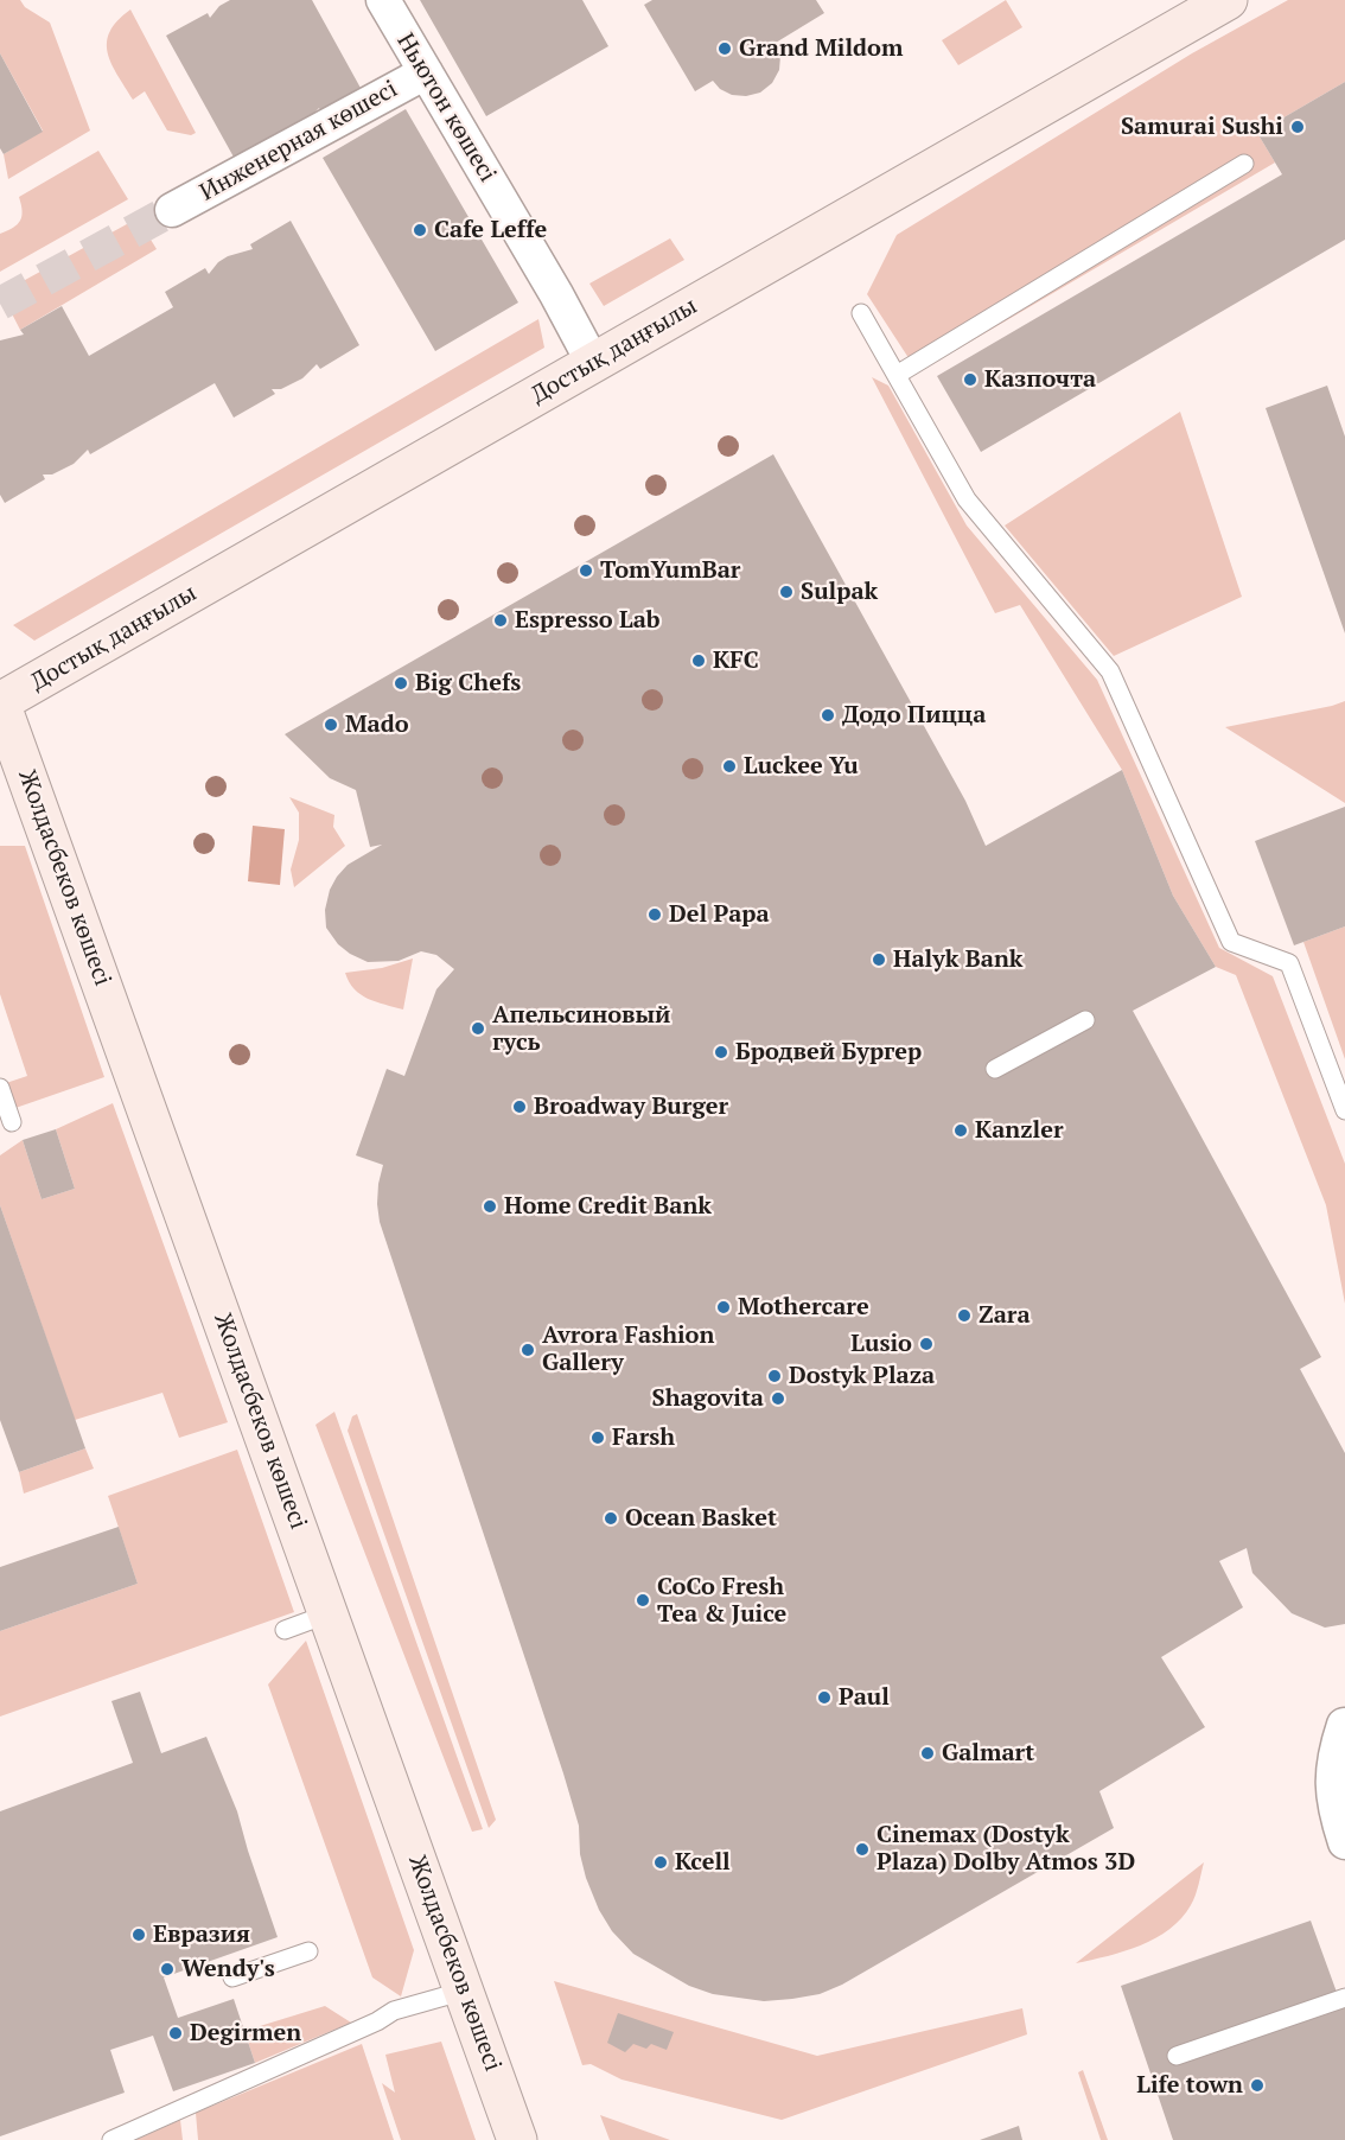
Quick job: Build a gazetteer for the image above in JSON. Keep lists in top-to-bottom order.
{
  "streets": {
    "street": [
      "Ньютон көшесі",
      "Инженерная көшесі",
      "Достық даңғылы",
      "Жолдасбеков көшесі"
    ]
  },
  "crossings": [
    ["Ньютон көшесі", "Инженерная көшесі"],
    ["Ньютон көшесі", "Достық даңғылы"],
    ["Достық даңғылы", "Жолдасбеков көшесі"]
  ],
  "places": [
    "Grand Mildom",
    "Samurai Sushi",
    "Cafe Leffe",
    "Казпочта",
    "TomYumBar",
    "Sulpak",
    "Espresso Lab",
    "KFC",
    "Big Chefs",
    "Додо Пицца",
    "Mado",
    "Luckee Yu",
    "Del Papa",
    "Halyk Bank",
    "Апельсиновый гусь",
    "Бродвей Бургер",
    "Broadway Burger",
    "Kanzler",
    "Home Credit Bank",
    "Mothercare",
    "Zara",
    "Lusio",
    "Avrora Fashion Gallery",
    "Dostyk Plaza",
    "Shagovita",
    "Farsh",
    "Ocean Basket",
    "CoCo Fresh Tea & Juice",
    "Paul",
    "Galmart",
    "Cinemax (Dostyk Plaza) Dolby Atmos 3D",
    "Kcell",
    "Евразия",
    "Wendy's",
    "Degirmen",
    "Life town"
  ]
}
